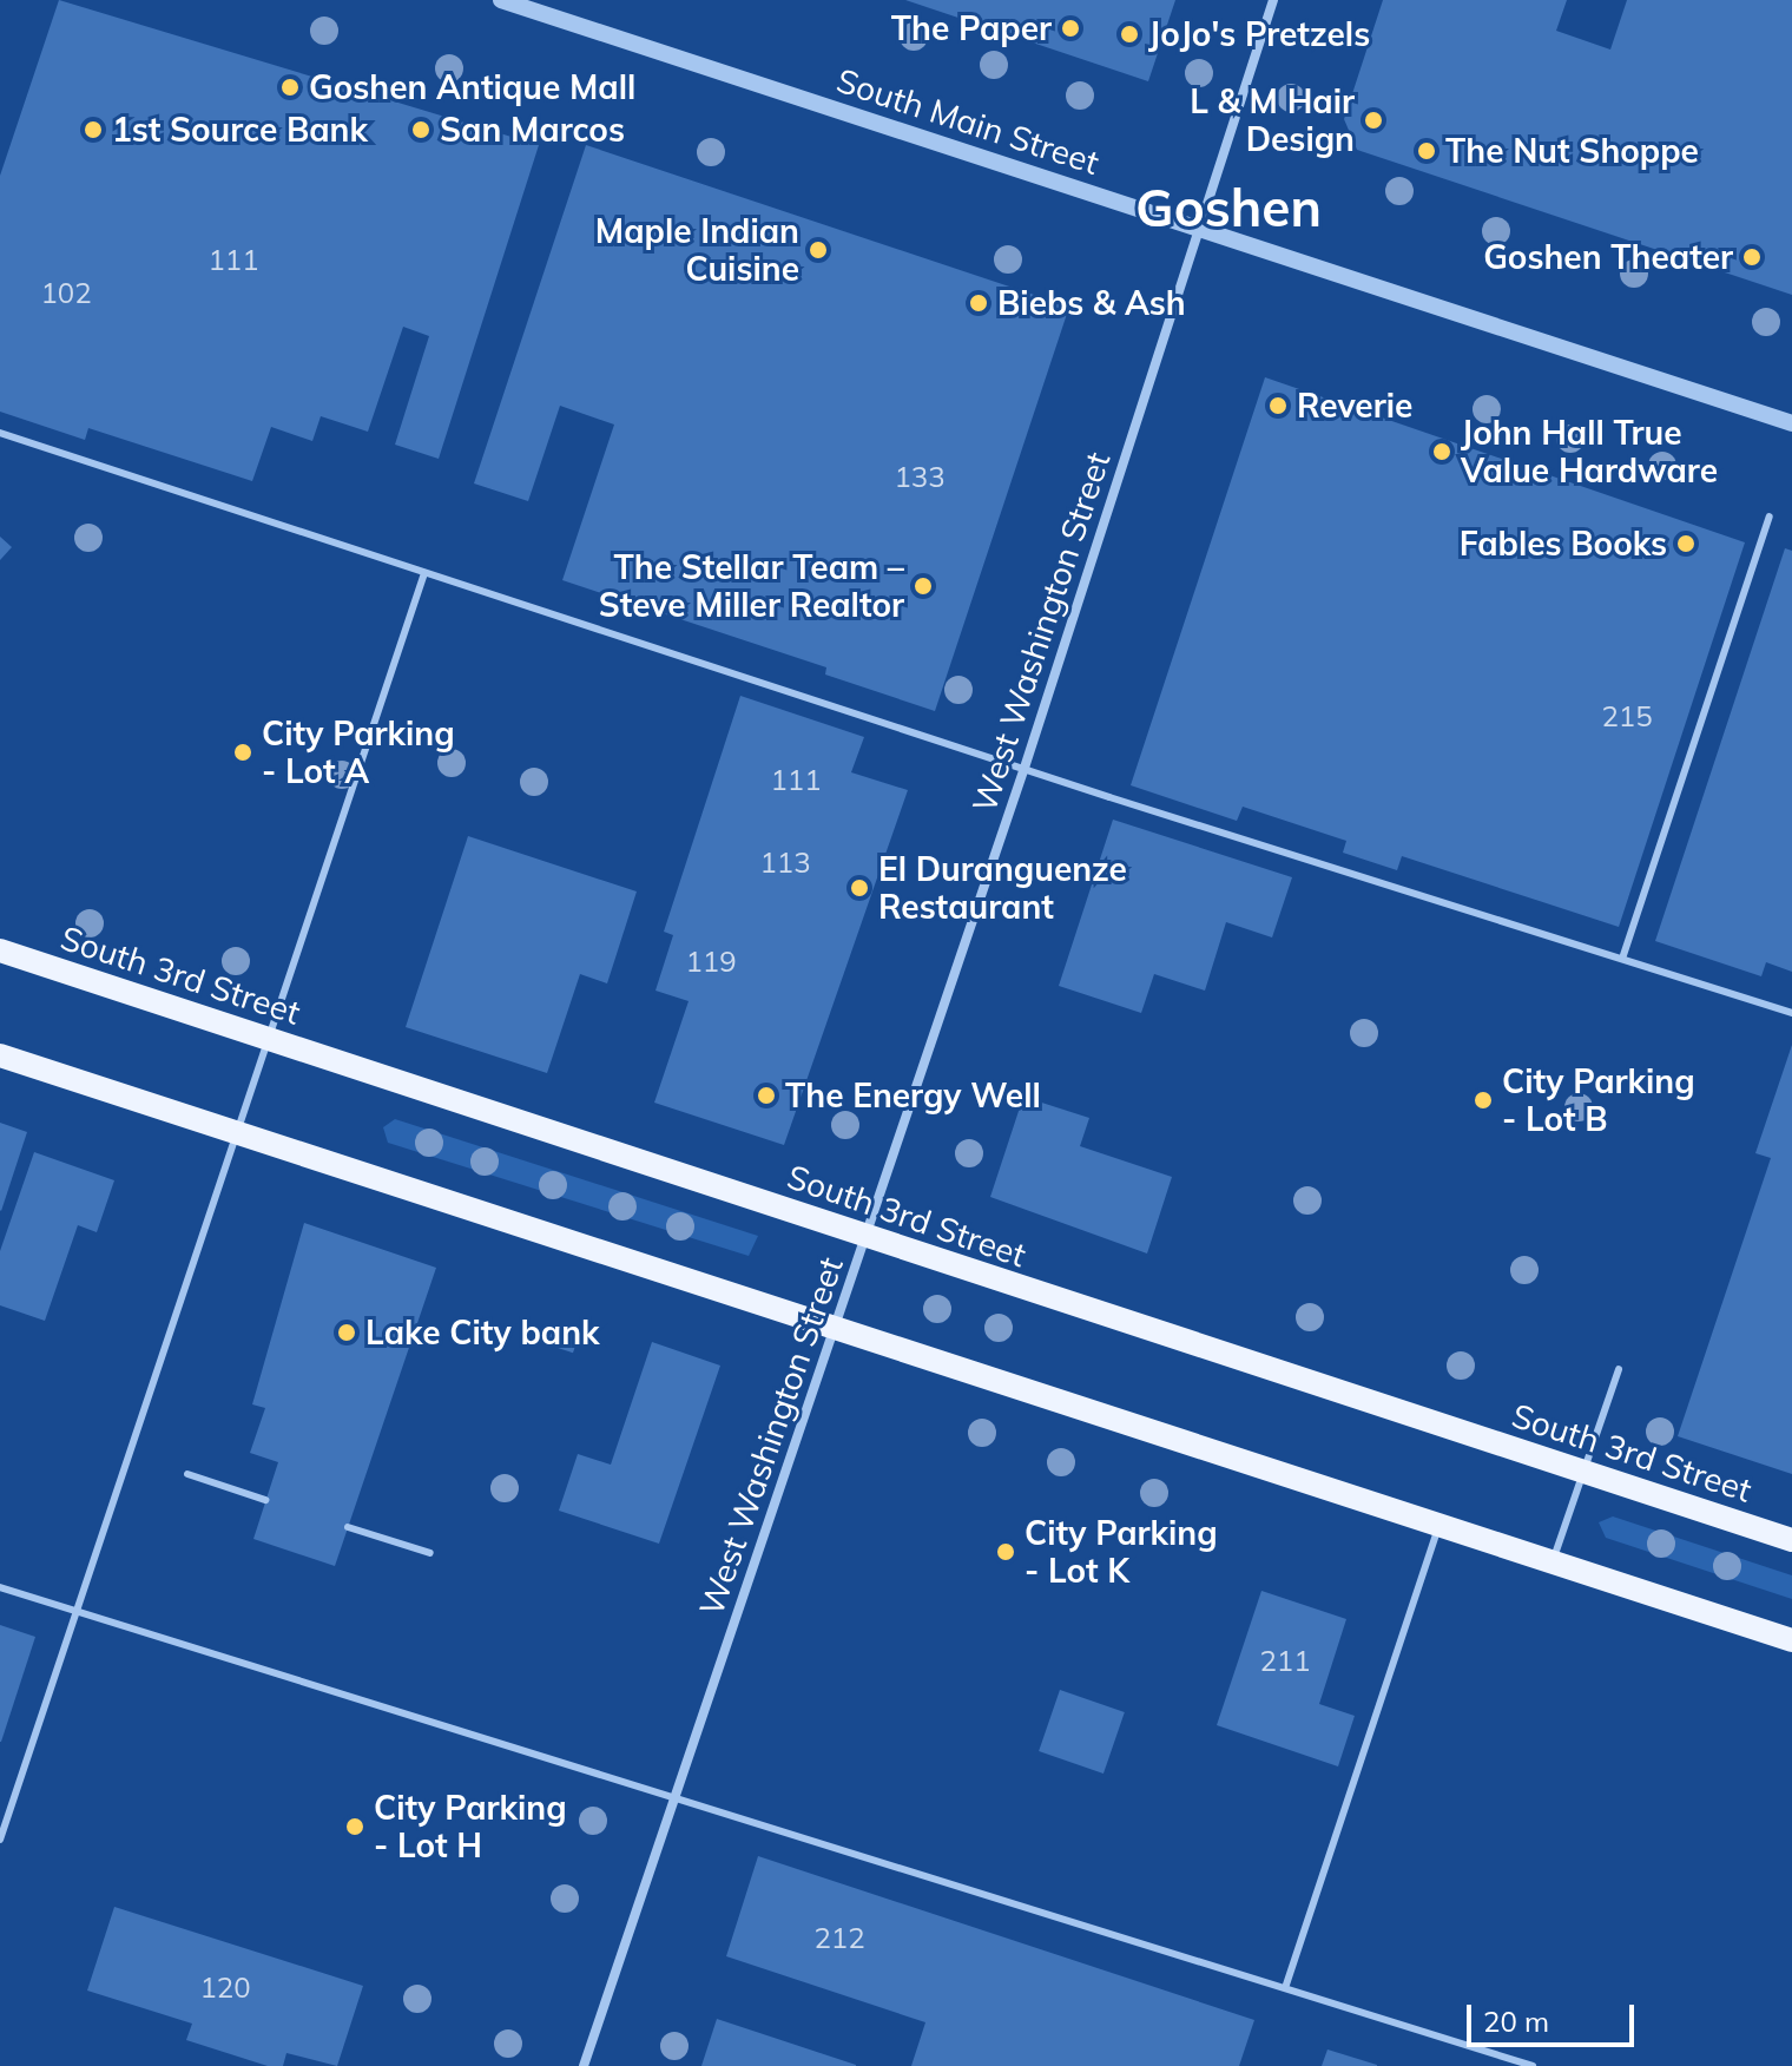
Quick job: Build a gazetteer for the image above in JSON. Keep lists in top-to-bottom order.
{
  "streets": {
    "main road": ["South 3rd Street"],
    "street": ["South Main Street", "West Washington Street"]
  },
  "crossings": [
    ["South Main Street", "West Washington Street"],
    ["West Washington Street", "South 3rd Street"]
  ],
  "districts": ["Goshen"],
  "places": [
    "The Paper",
    "JoJo's Pretzels",
    "Goshen Antique Mall",
    "L & M Hair Design",
    "1st Source Bank",
    "San Marcos",
    "The Nut Shoppe",
    "Maple Indian Cuisine",
    "Goshen Theater",
    "Biebs & Ash",
    "Reverie",
    "John Hall True Value Hardware",
    "Fables Books",
    "The Stellar Team – Steve Miller Realtor",
    "City Parking - Lot A",
    "El Duranguenze Restaurant",
    "The Energy Well",
    "City Parking - Lot B",
    "Lake City bank",
    "City Parking - Lot K",
    "City Parking - Lot H"
  ],
  "house_numbers": [
    "111",
    "102",
    "133",
    "215",
    "111",
    "113",
    "119",
    "211",
    "212",
    "120"
  ],
  "scale_bar": "20 m"
}
